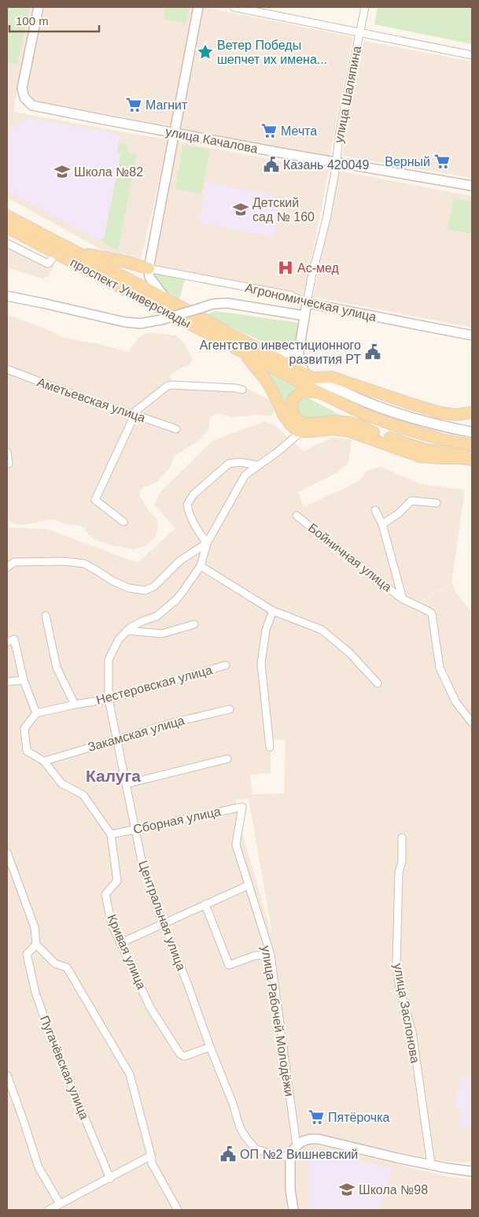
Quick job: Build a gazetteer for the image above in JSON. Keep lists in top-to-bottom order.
{
  "streets": {
    "main road": ["проспект Универсиады"],
    "street": [
      "улица Шаляпина",
      "улица Качалова",
      "Агрономическая улица",
      "Аметьевская улица",
      "Бойничная улица",
      "Нестеровская улица",
      "Закамская улица",
      "Сборная улица",
      "Центральная улица",
      "Кривая улица",
      "улица Заслонова",
      "улица Рабочей Молодёжи",
      "Пугачёвская улица"
    ]
  },
  "crossings": [
    ["улица Шаляпина", "улица Качалова"],
    ["улица Шаляпина", "проспект Универсиады"],
    ["улица Шаляпина", "Агрономическая улица"],
    ["Нестеровская улица", "Центральная улица"],
    ["Нестеровская улица", "Кривая улица"],
    ["Закамская улица", "Центральная улица"],
    ["Закамская улица", "Кривая улица"],
    ["Сборная улица", "Центральная улица"],
    ["Сборная улица", "Кривая улица"],
    ["Сборная улица", "улица Рабочей Молодёжи"],
    ["Центральная улица", "Кривая улица"]
  ],
  "districts": ["Калуга"],
  "places": {
    "place": ["Ветер Победы шепчет их имена..."],
    "supermarket": [
      "Магнит",
      "Мечта",
      "Верный",
      "Пятёрочка"
    ],
    "public building": ["Казань 420049", "Агентство инвестиционного развития РТ", "ОП №2 Вишневский"],
    "school or university": ["Школа №82", "Детский сад № 160", "Школа №98"],
    "hospital": ["Ас-мед"]
  },
  "scale_bar": "100 m"
}
